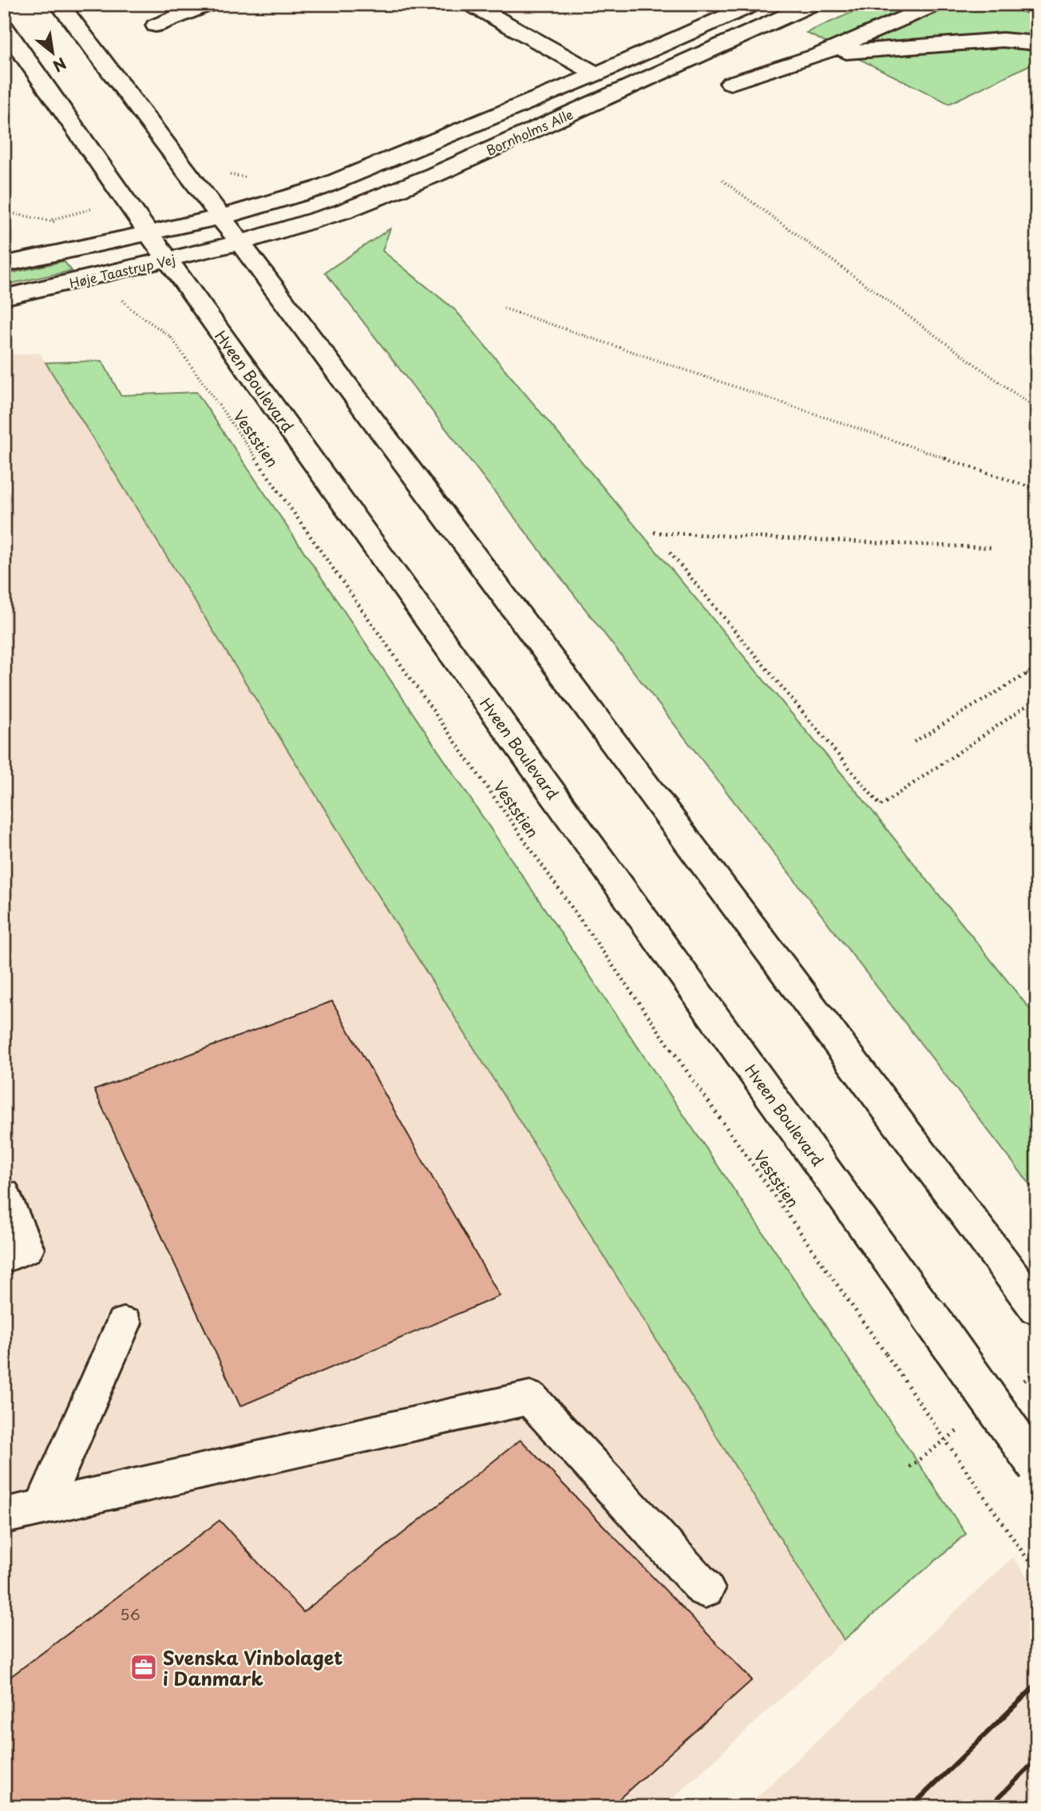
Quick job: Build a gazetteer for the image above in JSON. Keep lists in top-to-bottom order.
{
  "streets": {
    "street": ["Bornholms Alle", "Høje Taastrup Vej", "Hveen Boulevard"],
    "path": ["Veststien"]
  },
  "crossings": [
    ["Bornholms Alle", "Høje Taastrup Vej"],
    ["Høje Taastrup Vej", "Hveen Boulevard"]
  ],
  "places": {
    "office": ["Svenska Vinbolaget i Danmark"]
  },
  "house_numbers": ["56"],
  "north": "bottom right"
}
